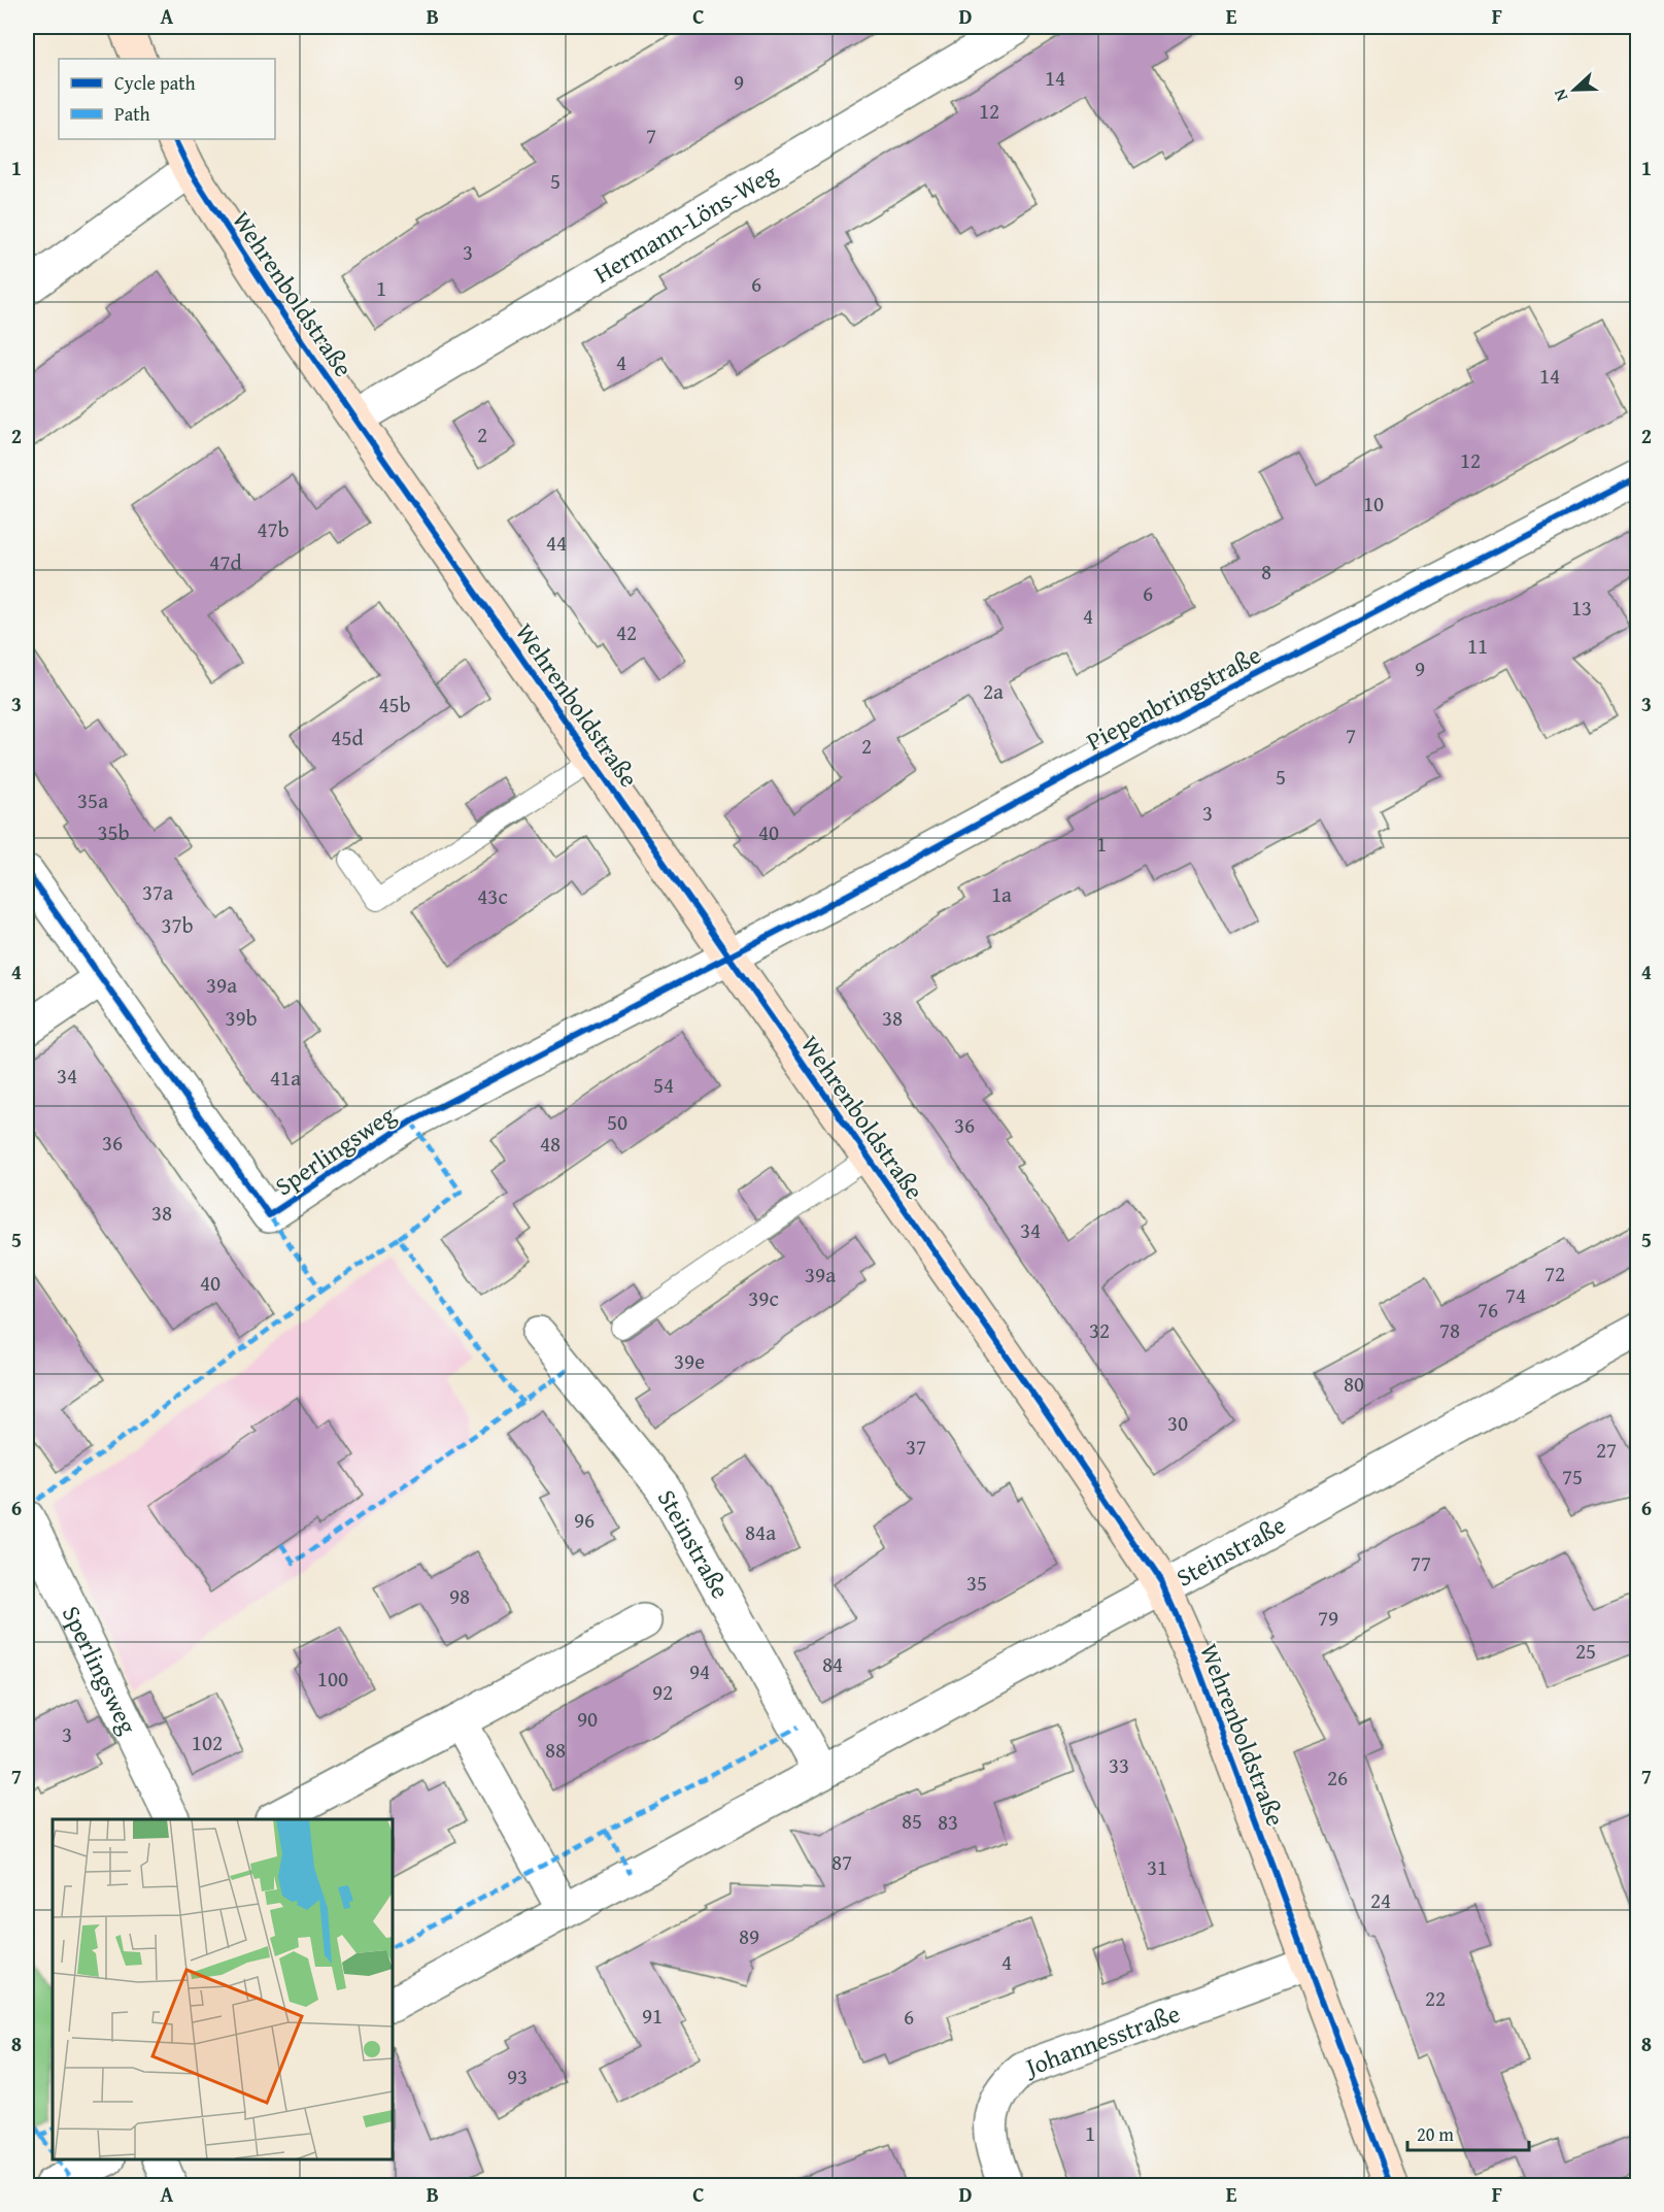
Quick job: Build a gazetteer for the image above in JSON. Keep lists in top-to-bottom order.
{
  "streets": {
    "street": [
      "Hermann-Löns-Weg",
      "Wehrenboldstraße",
      "Piepenbringstraße",
      "Sperlingsweg",
      "Steinstraße",
      "Johannesstraße"
    ]
  },
  "crossings": [
    ["Hermann-Löns-Weg", "Wehrenboldstraße"],
    ["Wehrenboldstraße", "Piepenbringstraße"],
    ["Wehrenboldstraße", "Sperlingsweg"],
    ["Wehrenboldstraße", "Steinstraße"],
    ["Wehrenboldstraße", "Johannesstraße"],
    ["Piepenbringstraße", "Sperlingsweg"]
  ],
  "house_numbers": [
    "14",
    "9",
    "12",
    "7",
    "5",
    "3",
    "6",
    "1",
    "4",
    "14",
    "2",
    "12",
    "10",
    "47b",
    "44",
    "47d",
    "8",
    "6",
    "13",
    "4",
    "42",
    "11",
    "9",
    "2a",
    "45b",
    "7",
    "45d",
    "2",
    "5",
    "35a",
    "3",
    "35b",
    "40",
    "1",
    "37a",
    "1a",
    "43c",
    "37b",
    "39a",
    "39b",
    "38",
    "34",
    "41a",
    "54",
    "50",
    "36",
    "36",
    "48",
    "38",
    "34",
    "72",
    "39a",
    "40",
    "74",
    "39c",
    "76",
    "32",
    "78",
    "39e",
    "80",
    "30",
    "37",
    "27",
    "75",
    "96",
    "84a",
    "77",
    "35",
    "98",
    "79",
    "25",
    "84",
    "94",
    "100",
    "92",
    "90",
    "3",
    "102",
    "88",
    "33",
    "26",
    "85",
    "83",
    "87",
    "31",
    "24",
    "89",
    "4",
    "22",
    "91",
    "6",
    "93",
    "1"
  ],
  "legend": ["Cycle path", "Path"],
  "scale_bar": "20 m",
  "north": "left",
  "grid": {
    "columns": [
      "A",
      "B",
      "C",
      "D",
      "E",
      "F"
    ],
    "rows": [
      "1",
      "2",
      "3",
      "4",
      "5",
      "6",
      "7",
      "8"
    ]
  }
}
